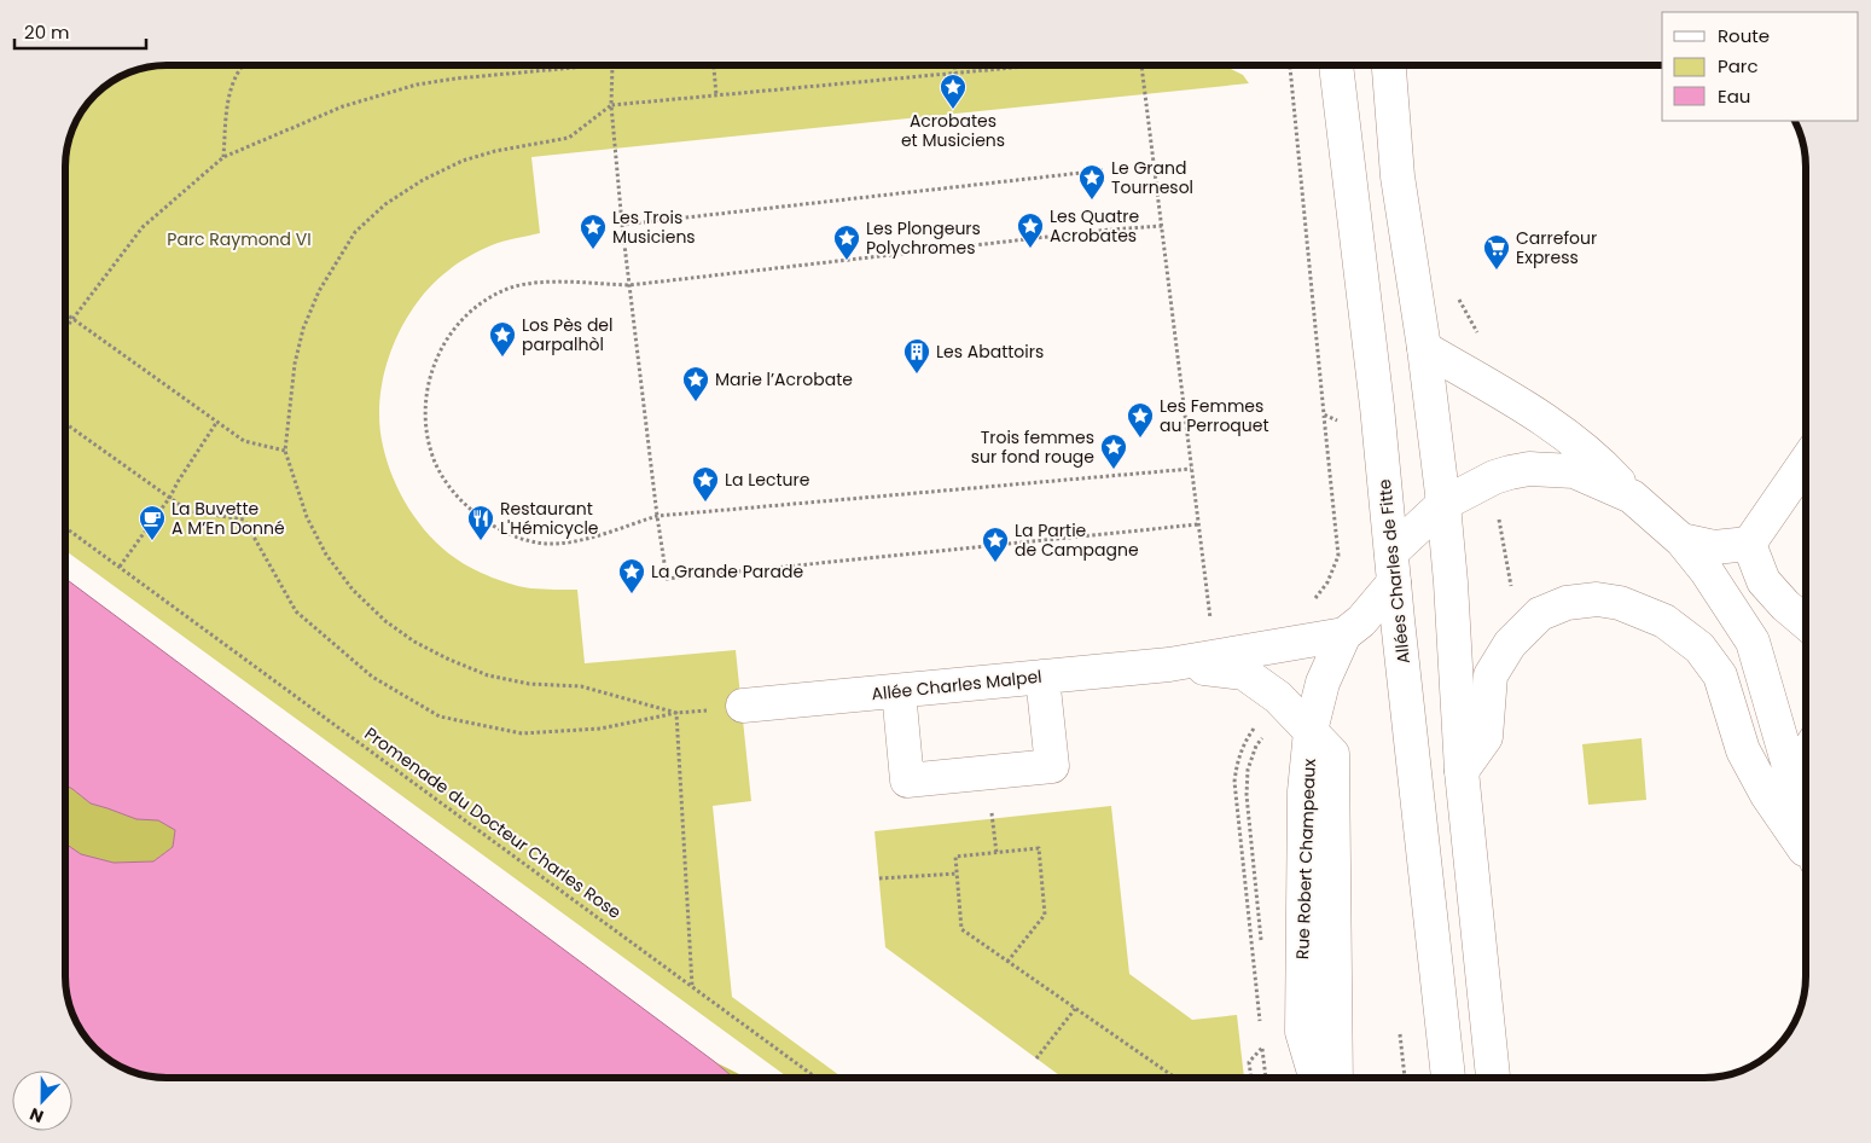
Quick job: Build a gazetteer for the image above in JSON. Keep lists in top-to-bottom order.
{
  "streets": {
    "street": ["Allées Charles de Fitte", "Allée Charles Malpel", "Rue Robert Champeaux"],
    "path": ["Promenade du Docteur Charles Rose"]
  },
  "crossings": [
    ["Allées Charles de Fitte", "Allée Charles Malpel"],
    ["Allée Charles Malpel", "Rue Robert Champeaux"]
  ],
  "parks": ["Parc Raymond VI"],
  "places": {
    "place": [
      "Acrobates et Musiciens",
      "Le Grand Tournesol",
      "Les Quatre Acrobates",
      "Les Trois Musiciens",
      "Les Plongeurs Polychromes",
      "Los Pès del parpalhòl",
      "Marie l’Acrobate",
      "Les Femmes au Perroquet",
      "Trois femmes sur fond rouge",
      "La Lecture",
      "La Partie de Campagne",
      "La Grande Parade"
    ],
    "supermarket": ["Carrefour Express"],
    "building": ["Les Abattoirs"],
    "cafe": ["La Buvette A M’En Donné"],
    "restaurant": ["Restaurant L'Hémicycle"]
  },
  "legend": ["Route", "Parc", "Eau"],
  "scale_bar": "20 m",
  "north": "bottom"
}
